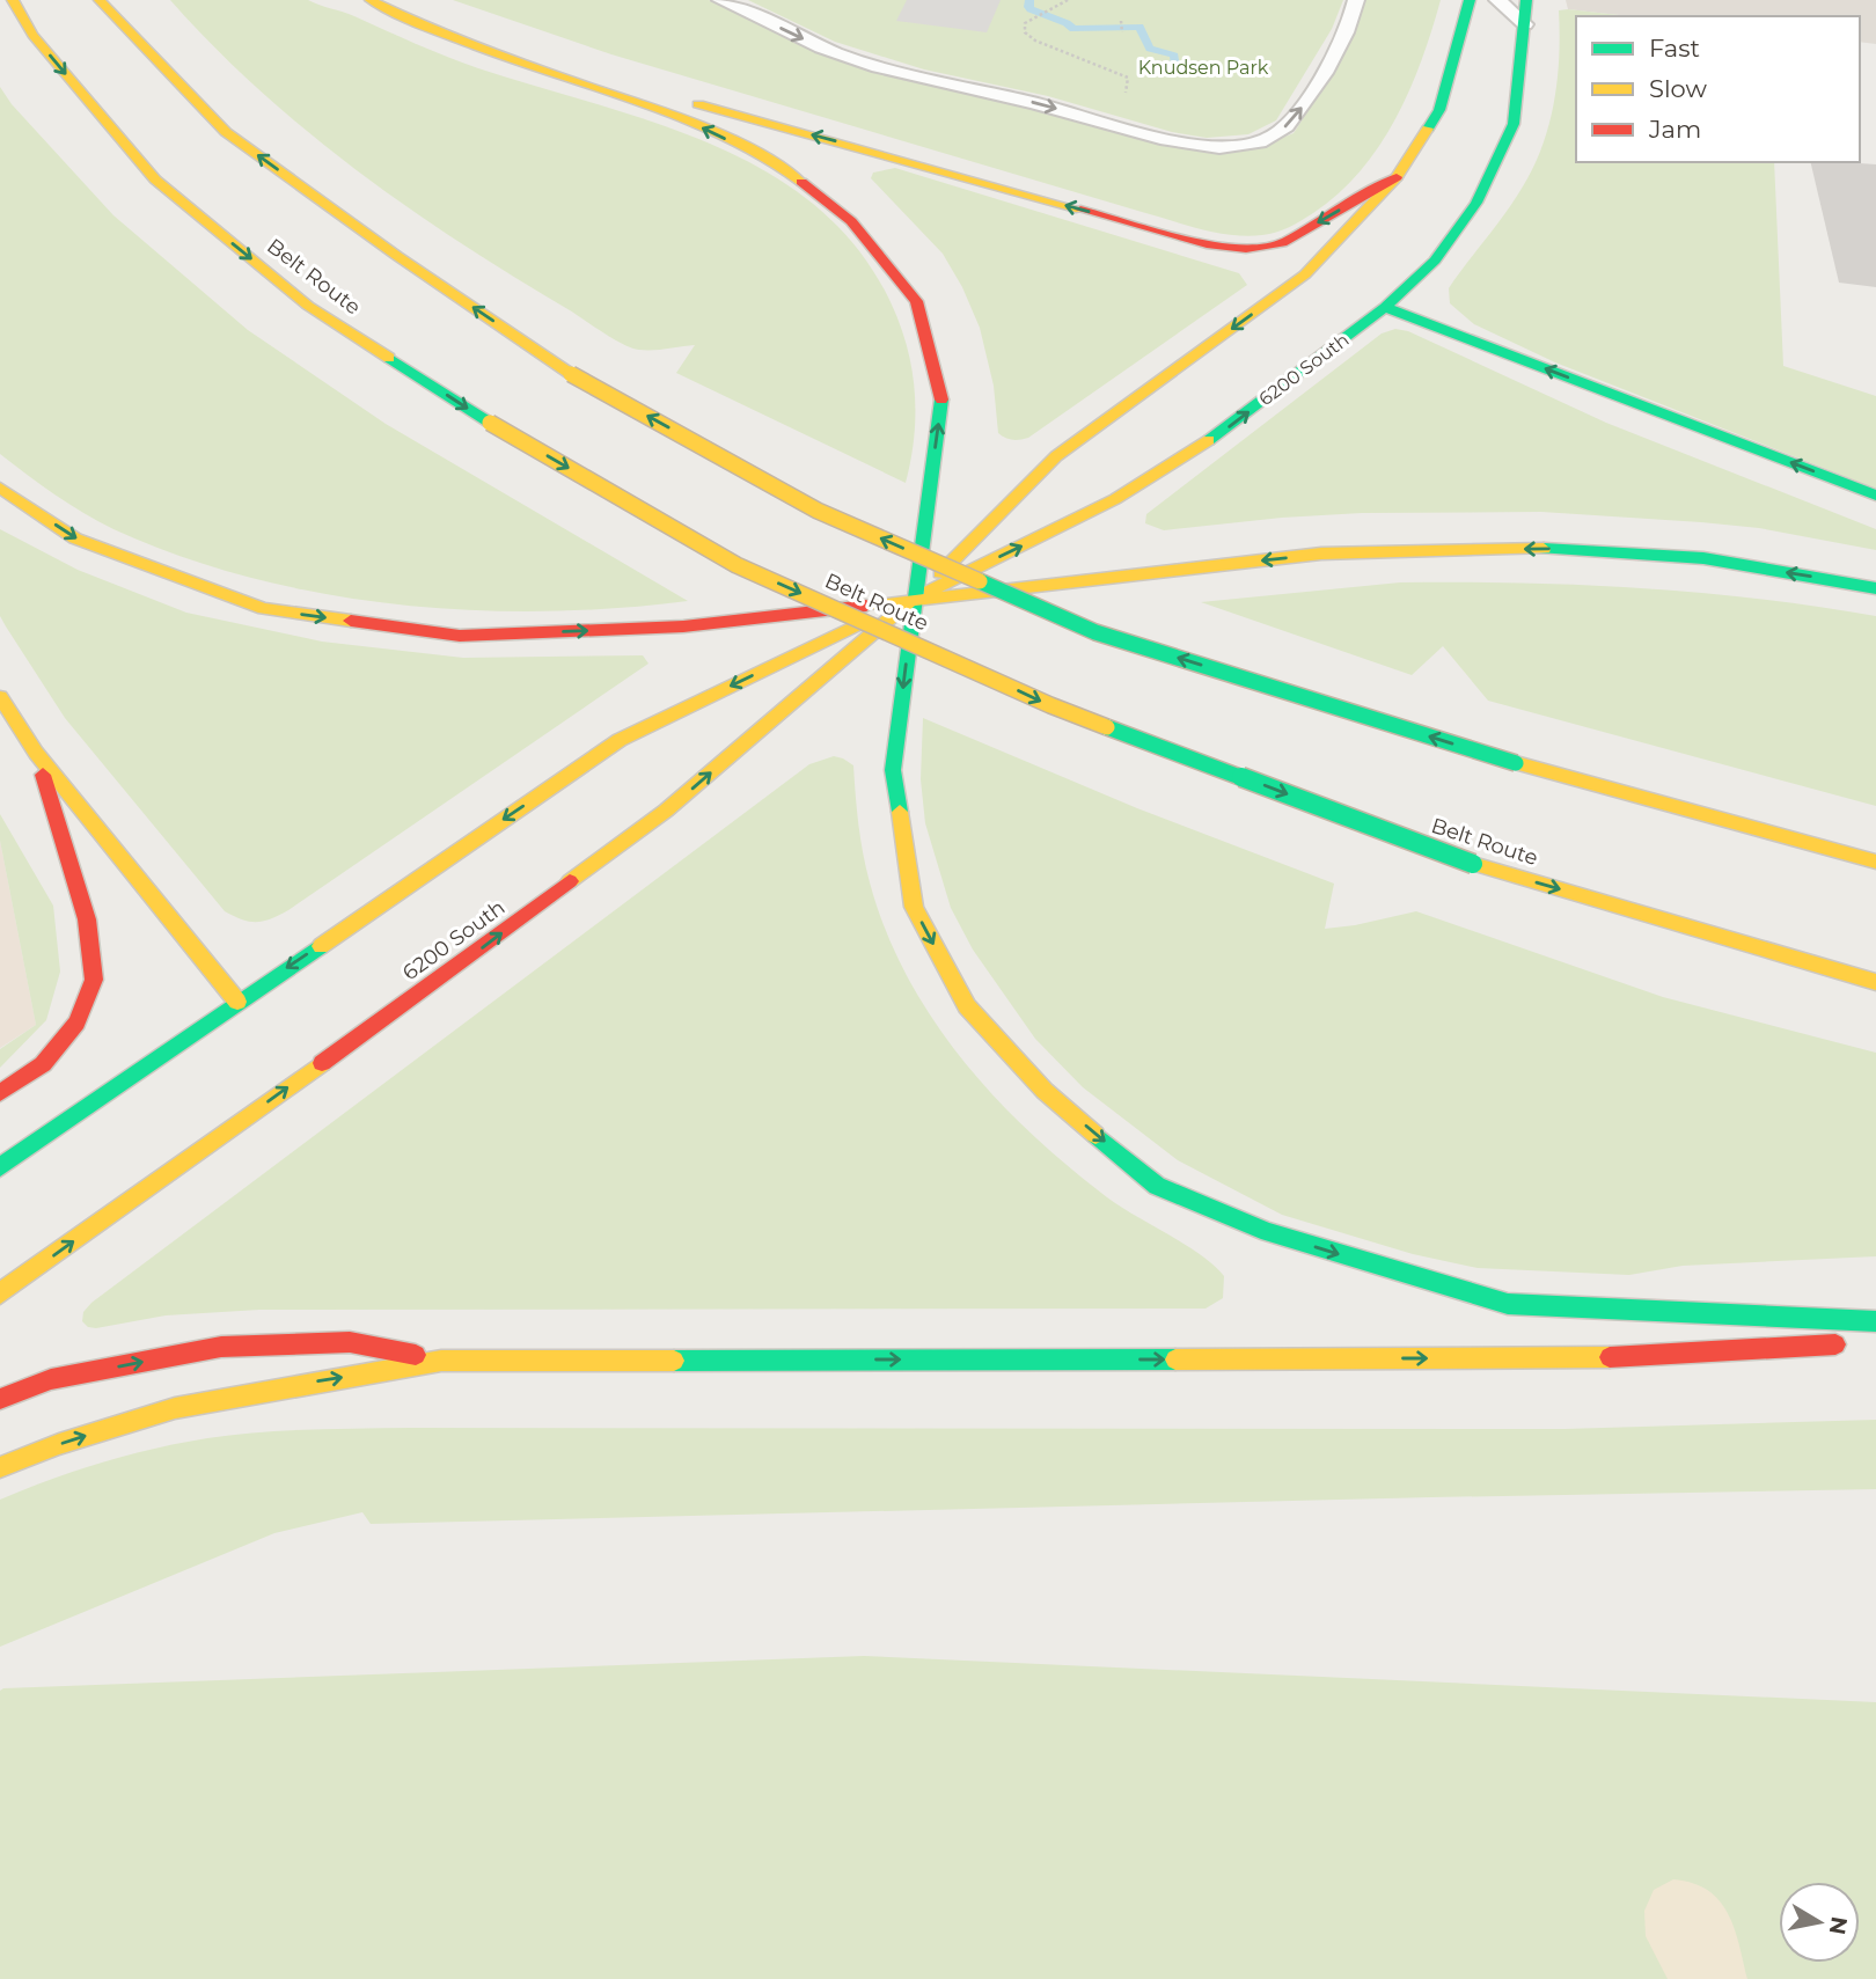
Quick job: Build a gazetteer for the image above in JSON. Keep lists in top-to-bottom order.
{
  "streets": {
    "main road": ["Belt Route", "6200 South"]
  },
  "parks": ["Knudsen Park"],
  "legend": ["Fast", "Slow", "Jam"],
  "north": "right"
}
